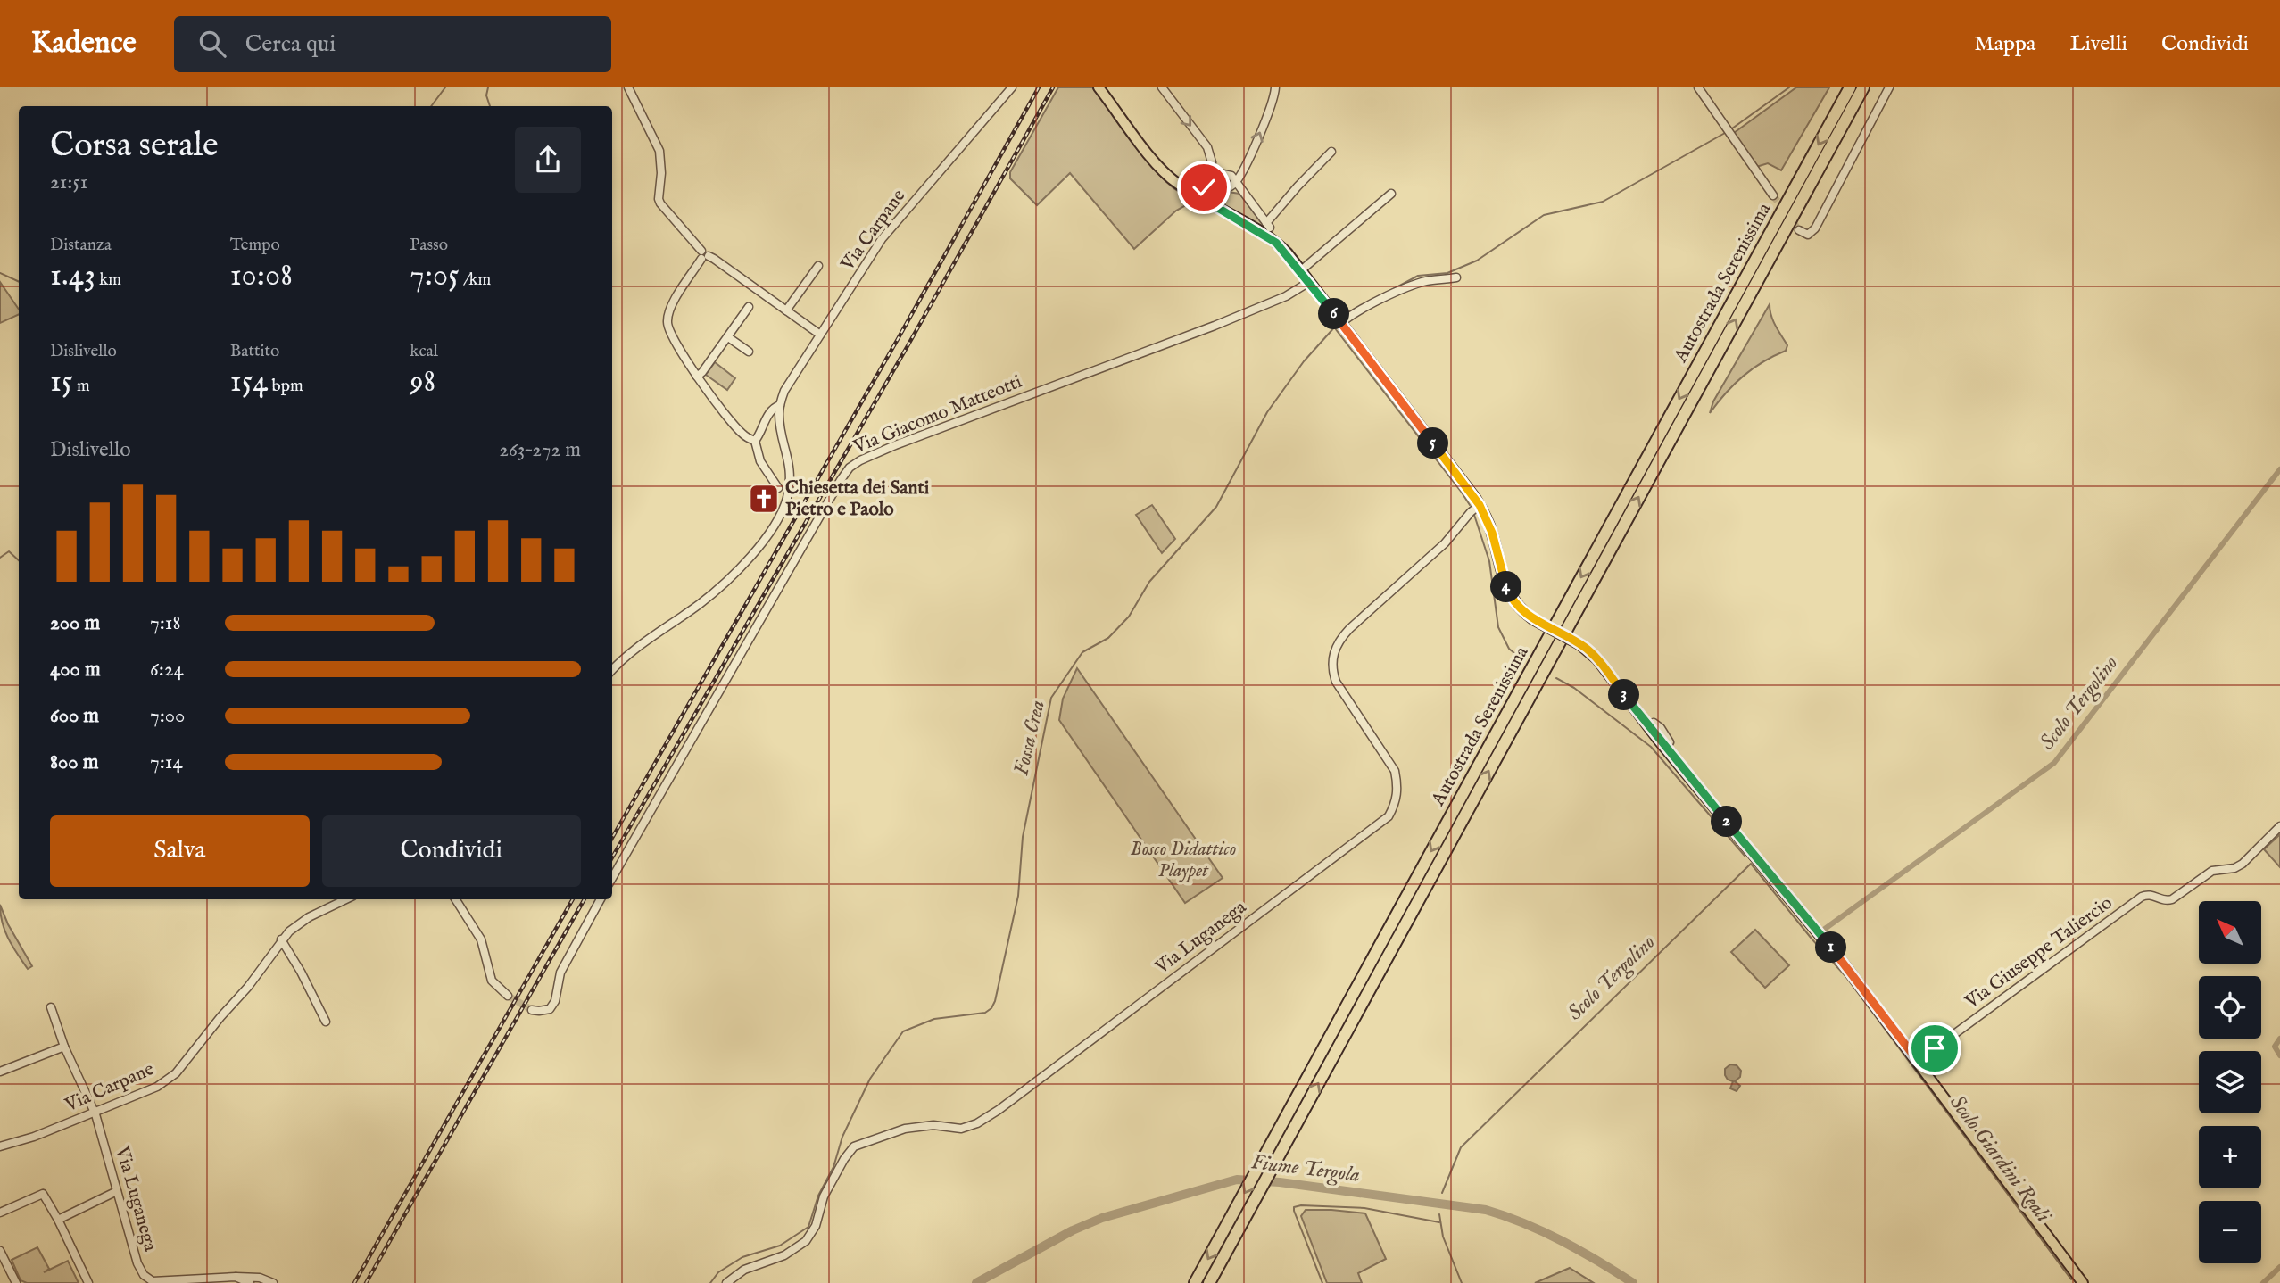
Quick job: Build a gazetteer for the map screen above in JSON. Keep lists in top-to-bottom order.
{
  "streets": {
    "highway": ["Autostrada Serenissima"],
    "street": [
      "Via Carpane",
      "Via Giacomo Matteotti",
      "Via Luganega",
      "Via Giuseppe Taliercio"
    ]
  },
  "crossings": [
    ["Via Carpane", "Via Luganega"]
  ],
  "water": [
    "Scolo Tergolino",
    "Fossa Crea",
    "Scolo Giardini Reali",
    "Fiume Tergola"
  ],
  "parks": ["Bosco Didattico Playpet"],
  "places": {
    "church": ["Chiesetta dei Santi Pietro e Paolo"]
  },
  "north": "top left",
  "page": {
    "header": "Kadence",
    "search": "Cerca qui",
    "nav": ["Mappa", "Livelli", "Condividi"],
    "heading": ["Corsa serale", "21:51"],
    "stats": [
      ["Distanza", "1.43 km"],
      ["Tempo", "10:08"],
      ["Passo", "7:05 /km"],
      ["Dislivello", "15 m"],
      ["Battito", "154 bpm"],
      ["kcal", "98"]
    ],
    "pins": [
      "6",
      "5",
      "4",
      "3",
      "2",
      "1"
    ],
    "chart": ["Dislivello", "263–272 m"],
    "list": [
      {
        "name": "200 m",
        "note": "7:18"
      },
      {
        "name": "400 m",
        "note": "6:24"
      },
      {
        "name": "600 m",
        "note": "7:00"
      },
      {
        "name": "800 m",
        "note": "7:14"
      }
    ],
    "buttons": ["Salva", "Condividi"],
    "map_buttons": ["+", "−"]
  }
}
